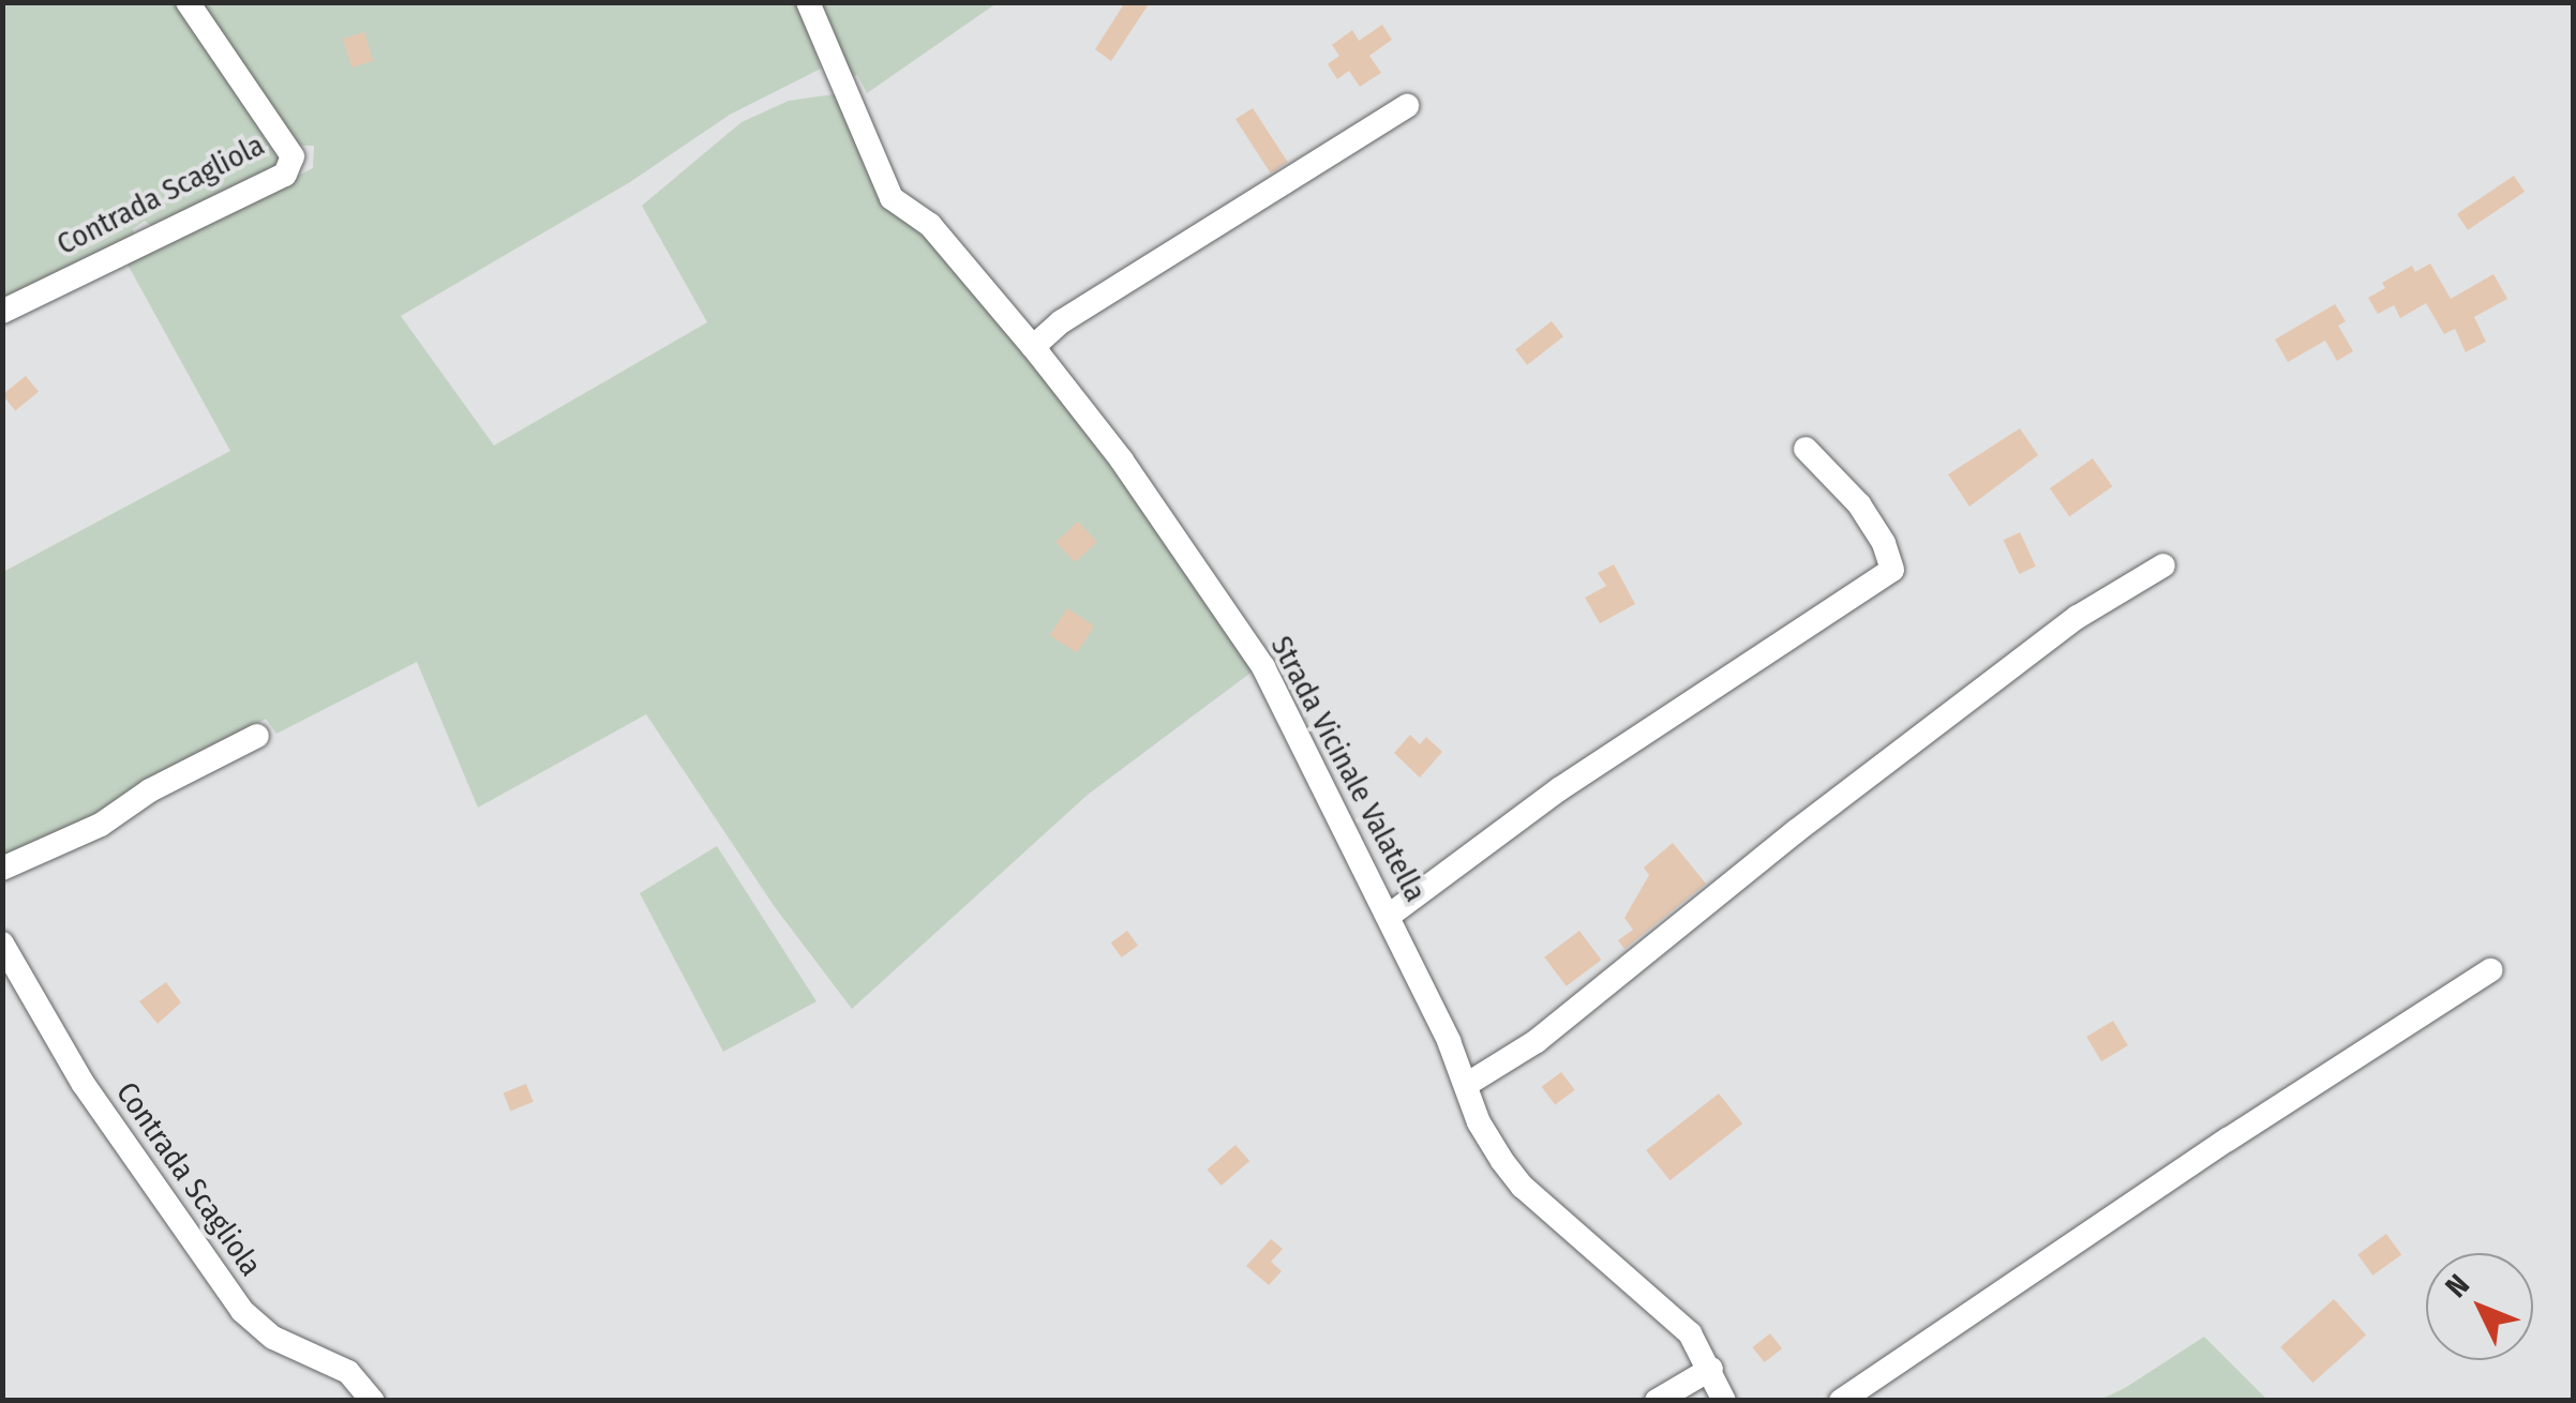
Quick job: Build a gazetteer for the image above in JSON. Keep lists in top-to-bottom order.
{
  "streets": {
    "street": ["Contrada Scagliola", "Strada Vicinale Valatella"]
  },
  "north": "top left"
}
